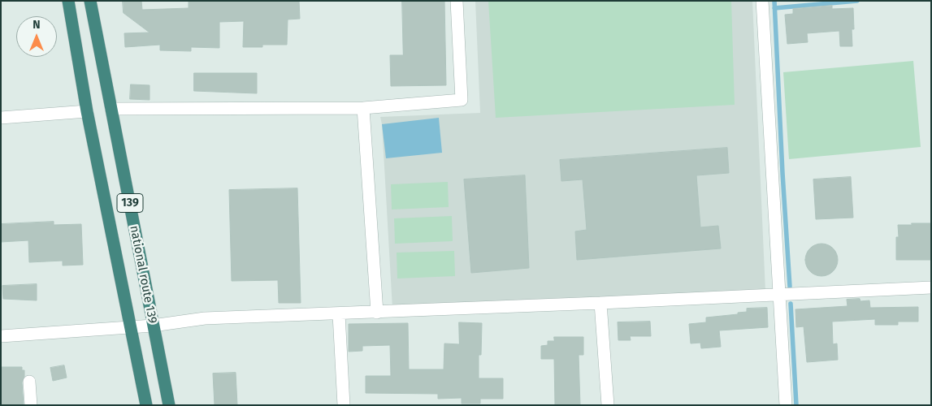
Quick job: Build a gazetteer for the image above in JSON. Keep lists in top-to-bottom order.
{
  "streets": {
    "highway": ["139", "national route 139"]
  },
  "north": "top"
}
